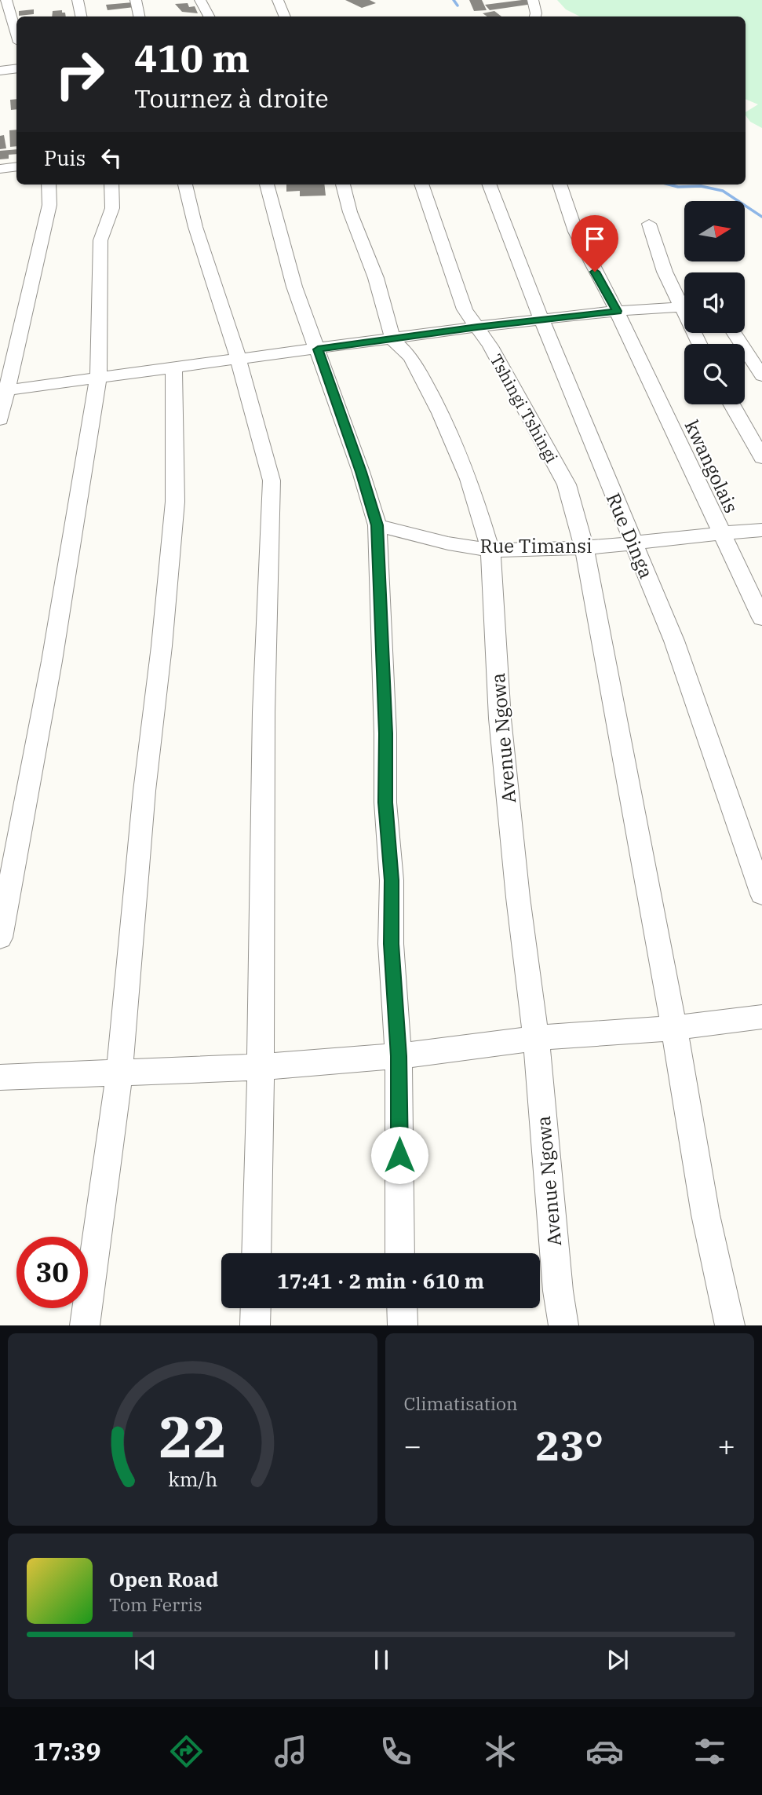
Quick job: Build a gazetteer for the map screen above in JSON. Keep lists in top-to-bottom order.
{
  "streets": {
    "street": [
      "Tshingi Tshingi",
      "kwangolais",
      "Rue Dinga",
      "Rue Timansi",
      "Avenue Ngowa"
    ]
  },
  "crossings": [
    ["Tshingi Tshingi", "Rue Timansi"],
    ["kwangolais", "Rue Timansi"],
    ["Rue Dinga", "Rue Timansi"],
    ["Rue Timansi", "Avenue Ngowa"]
  ],
  "north": "right",
  "page": {
    "turn": ["410 m", "Tournez à droite"],
    "then": "Puis",
    "limit": "30",
    "trip": "17:41 · 2 min · 610 m",
    "tile": "Climatisation",
    "heat": ["−", "23°", "+"],
    "song": ["Open Road", "Tom Ferris"],
    "tabs": "17:39",
    "gauge": ["22", "km/h"]
  }
}
